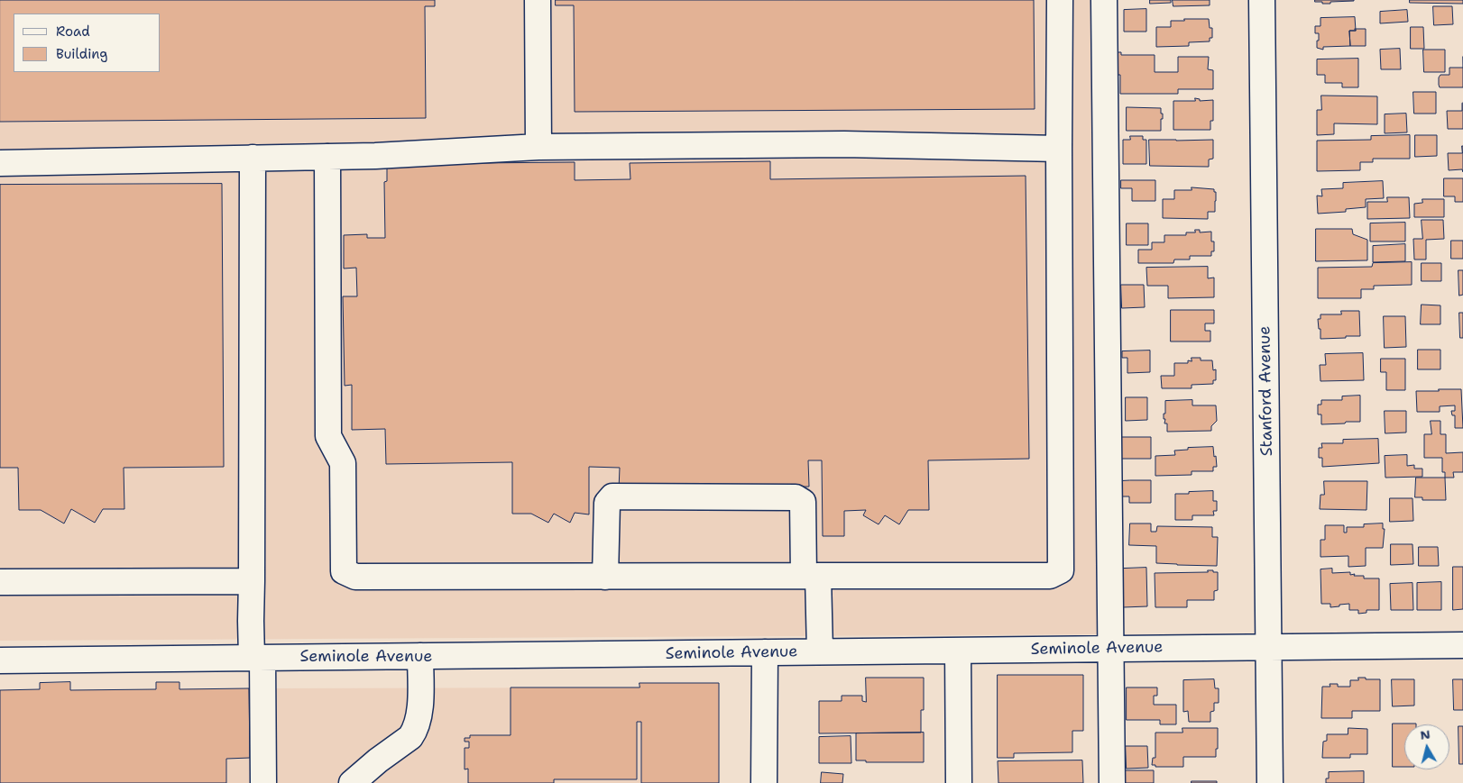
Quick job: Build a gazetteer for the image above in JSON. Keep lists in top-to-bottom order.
{
  "streets": {
    "street": ["Stanford Avenue", "Seminole Avenue"]
  },
  "crossings": [
    ["Stanford Avenue", "Seminole Avenue"]
  ],
  "legend": ["Road", "Building"],
  "north": "top"
}
